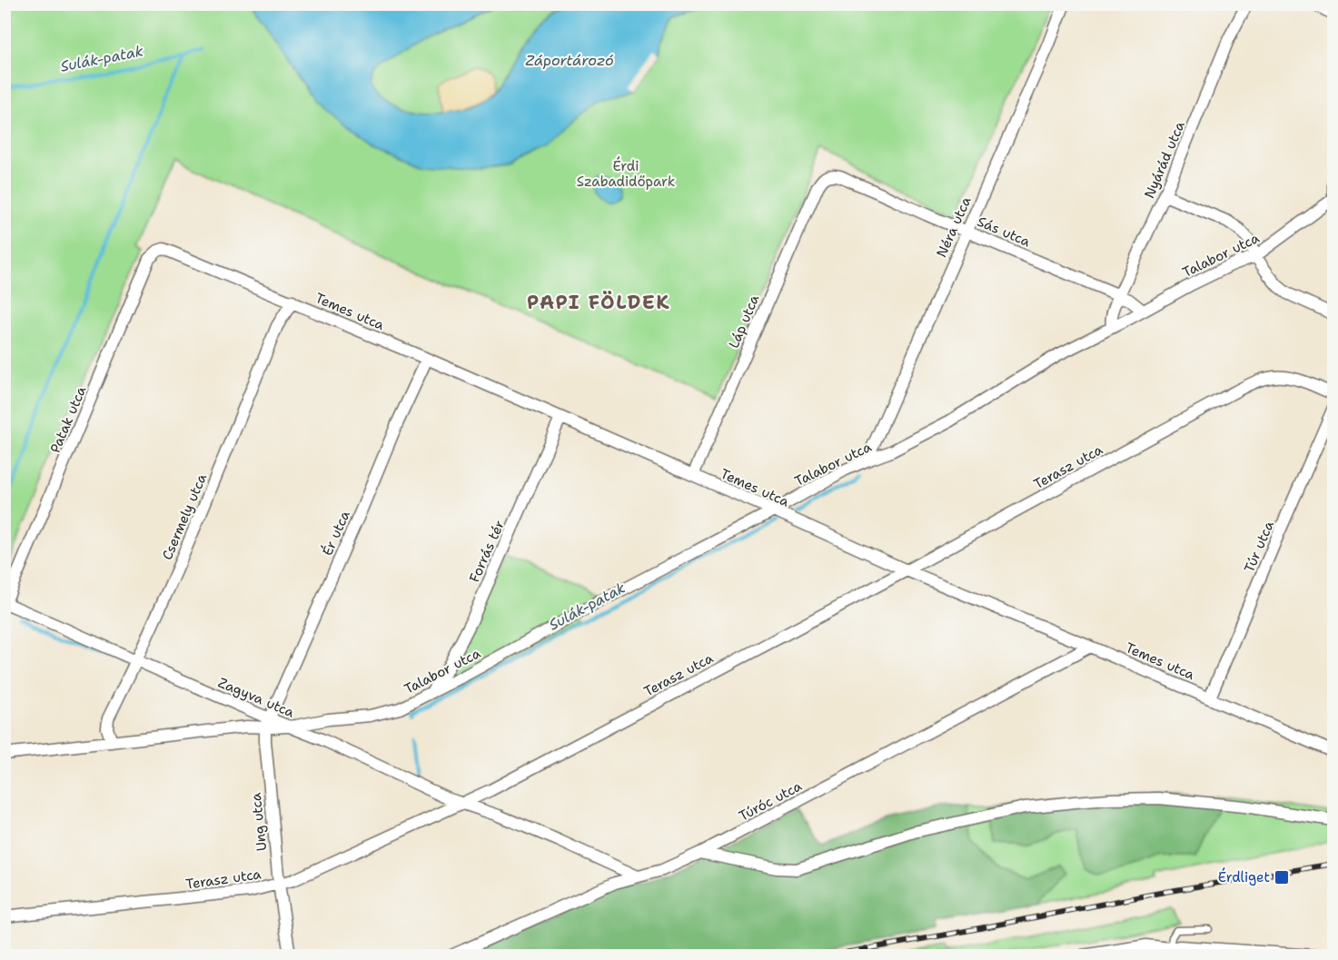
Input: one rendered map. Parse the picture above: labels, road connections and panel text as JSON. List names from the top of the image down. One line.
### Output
{"streets":{"street":["Nyárád utca","Néra utca","Sás utca","Talabor utca","Temes utca","Láp utca","Patak utca","Terasz utca","Csermely utca","Ér utca","Túr utca","Forrás tér","Zagyva utca","Túróc utca","Ung utca"]},"crossings":[["Nyárád utca","Sás utca"],["Nyárád utca","Talabor utca"],["Néra utca","Sás utca"],["Néra utca","Talabor utca"],["Sás utca","Talabor utca"],["Sás utca","Láp utca"],["Talabor utca","Temes utca"],["Talabor utca","Forrás tér"],["Talabor utca","Zagyva utca"],["Temes utca","Láp utca"],["Temes utca","Patak utca"],["Temes utca","Terasz utca"],["Temes utca","Csermely utca"],["Temes utca","Ér utca"],["Temes utca","Túr utca"],["Temes utca","Forrás tér"],["Temes utca","Túróc utca"],["Patak utca","Zagyva utca"],["Terasz utca","Zagyva utca"],["Terasz utca","Ung utca"],["Csermely utca","Zagyva utca"],["Ér utca","Zagyva utca"],["Ér utca","Ung utca"],["Zagyva utca","Túróc utca"],["Zagyva utca","Ung utca"]],"districts":["PAPI FÖLDEK"],"water":["Sulák-patak","Záportározó"],"parks":["Érdi Szabadidőpark"],"places":{"transit":["Érdliget"]}}
